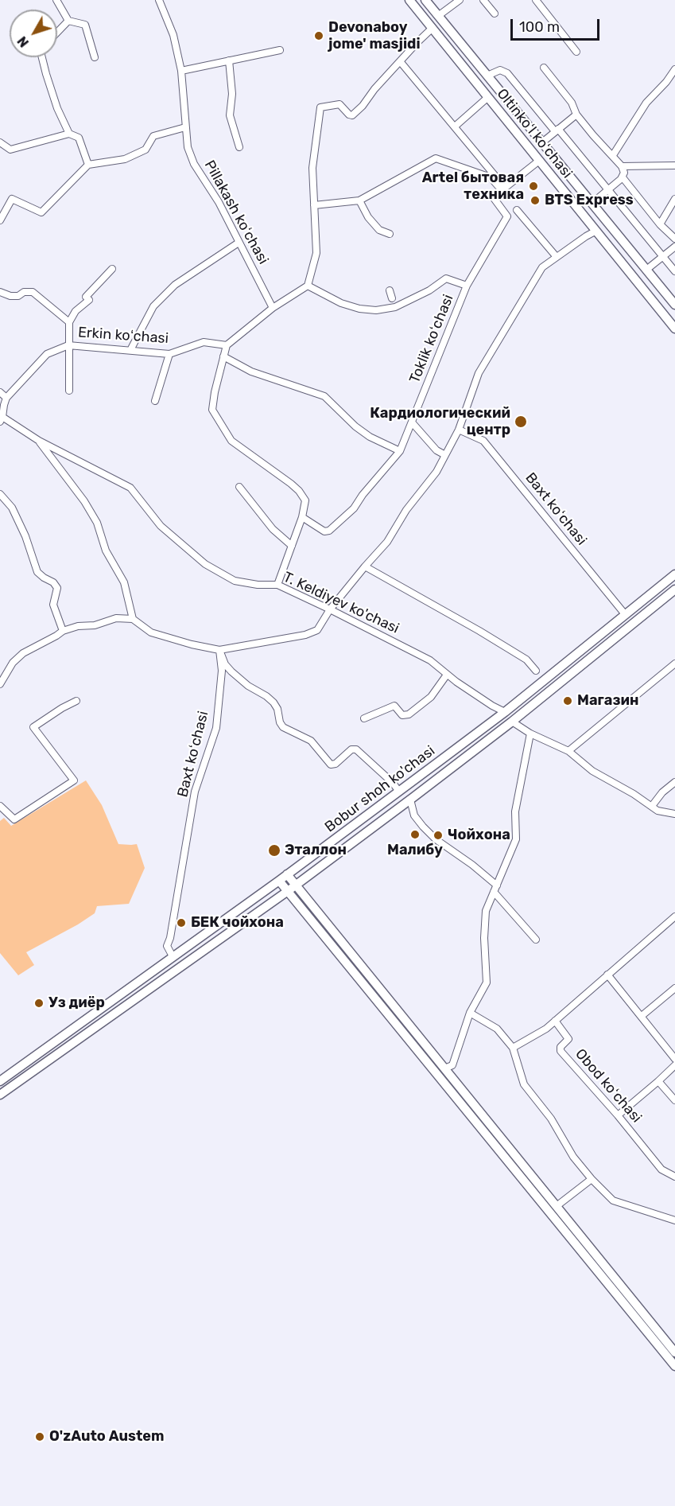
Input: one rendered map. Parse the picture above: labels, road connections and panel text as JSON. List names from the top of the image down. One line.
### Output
{"streets":{"main road":["Oltinkoʻl koʻchasi","Bobur shoh ko'chasi"],"street":["Pillakash koʻchasi","Erkin koʻchasi","Toklik koʻchasi","Baxt koʻchasi","T. Keldiyev ko'chasi","Obod koʻchasi"]},"crossings":[["Baxt koʻchasi","Bobur shoh ko'chasi"],["T. Keldiyev ko'chasi","Bobur shoh ko'chasi"]],"places":["Devonaboy jome' masjidi","Artel бытовая техника","BTS Express","Кардиологический центр","Магазин","Малибу","Чойхона","Эталлон","БЕК чойхона","Уз диёр","O'zAuto Austem"],"scale_bar":"100 m","north":"bottom left"}
